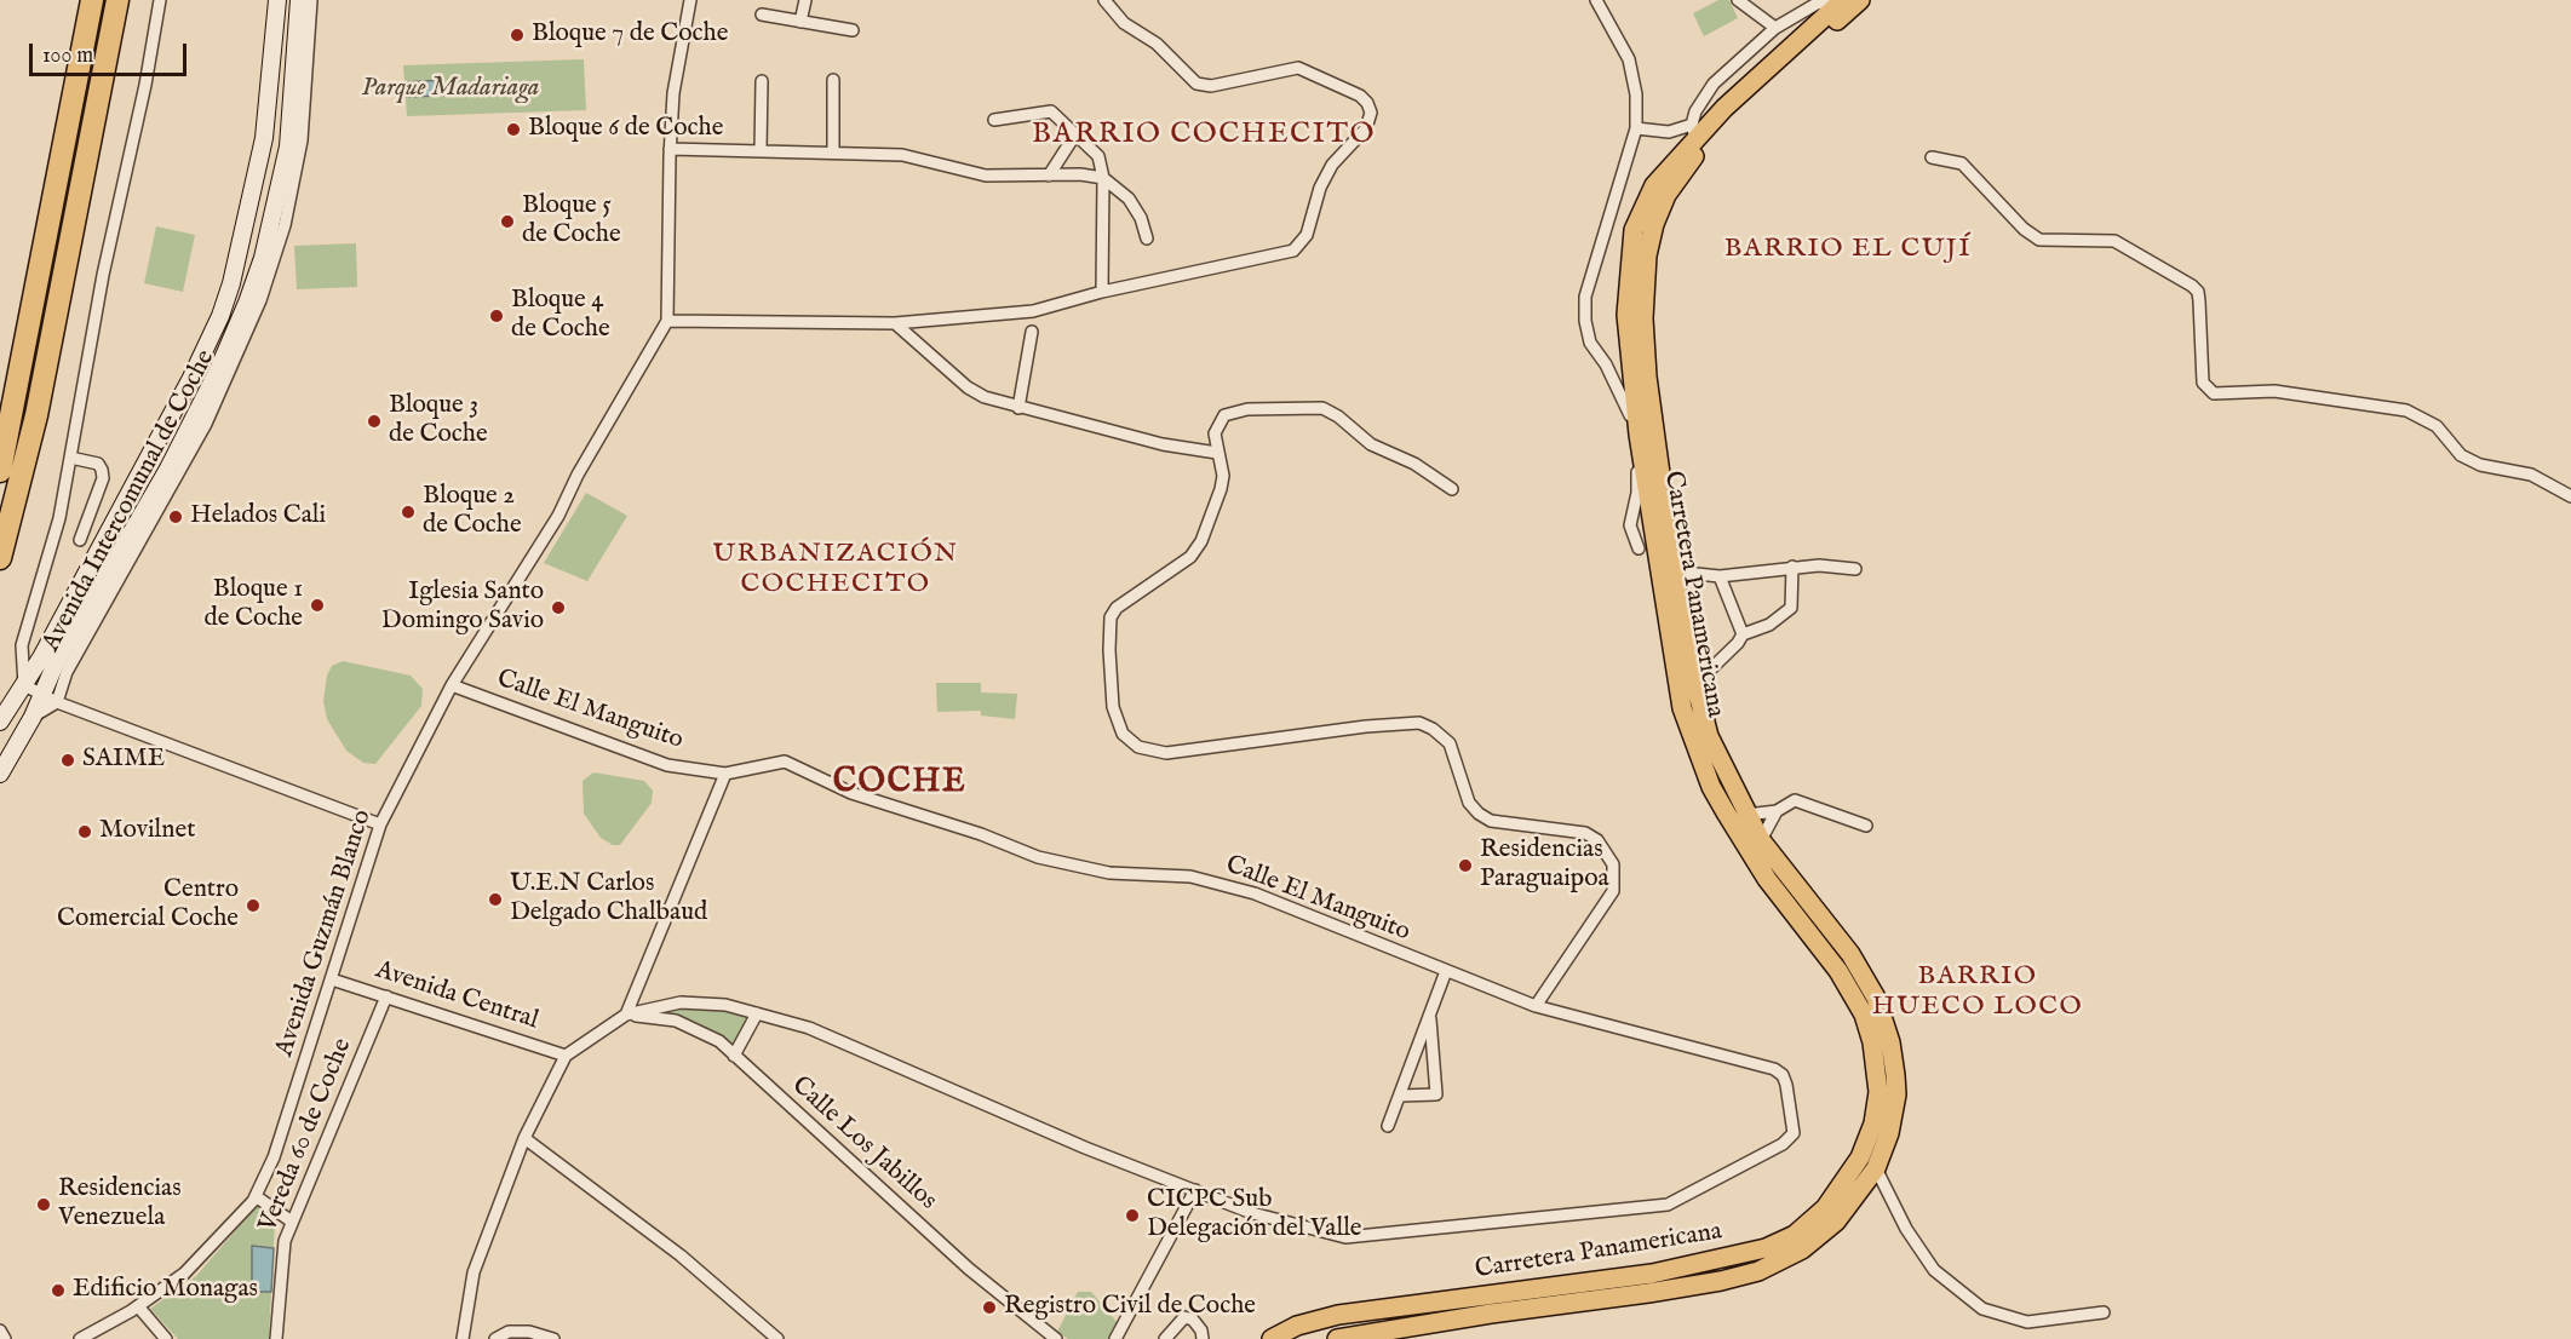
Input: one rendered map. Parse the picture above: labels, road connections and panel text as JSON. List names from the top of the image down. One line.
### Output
{"streets":{"main road":["Avenida Intercomunal de Coche","Carretera Panamericana"],"street":["Calle El Manguito","Avenida Guzmán Blanco","Avenida Central","Vereda 60 de Coche","Calle Los Jabillos"]},"crossings":[["Calle El Manguito","Avenida Guzmán Blanco"],["Avenida Guzmán Blanco","Avenida Central"],["Avenida Central","Vereda 60 de Coche"]],"districts":["BARRIO COCHECITO","BARRIO EL CUJÍ","URBANIZACIÓN COCHECITO","COCHE","BARRIO HUECO LOCO"],"parks":["Parque Madariaga"],"places":["Bloque 7 de Coche","Bloque 6 de Coche","Bloque 5 de Coche","Bloque 4 de Coche","Bloque 3 de Coche","Bloque 2 de Coche","Helados Cali","Bloque 1 de Coche","Iglesia Santo Domingo Savio","SAIME","Movilnet","Residencias Paraguaipoa","U.E.N Carlos Delgado Chalbaud","Centro Comercial Coche","Residencias Venezuela","CICPC Sub Delegación del Valle","Edificio Monagas","Registro Civil de Coche"],"scale_bar":"100 m"}
